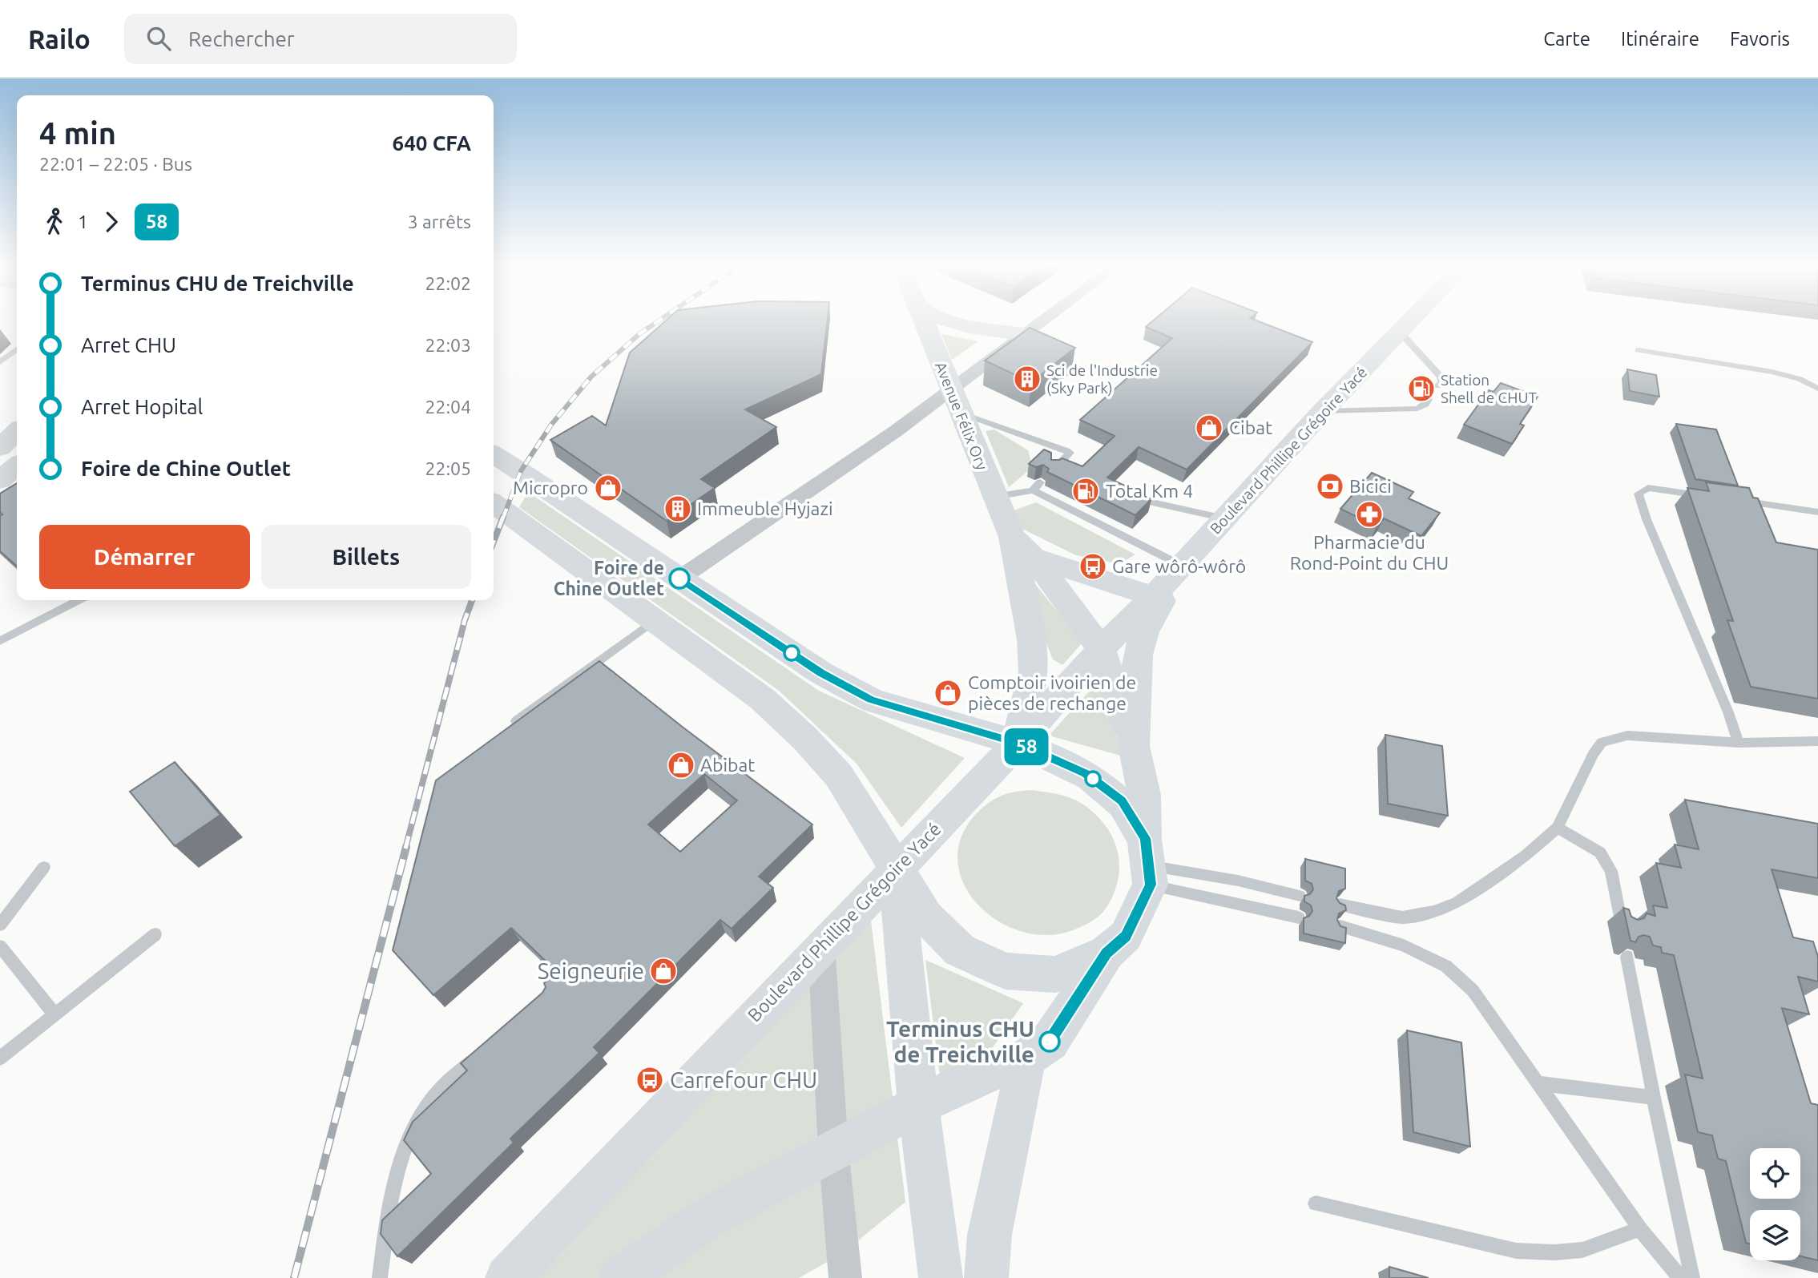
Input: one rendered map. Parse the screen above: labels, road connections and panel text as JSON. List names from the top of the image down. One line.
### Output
{"streets":{"main road":["Avenue Félix Ory","Boulevard Phillipe Grégoire Yacé"]},"crossings":[["Avenue Félix Ory","Boulevard Phillipe Grégoire Yacé"]],"places":{"building":["Sci de l'Industrie (Sky Park)","Immeuble Hyjazi"],"fuel station":["Station Shell de CHUT","Total Km 4"],"shop":["Cibat","Micropro","Comptoir ivoirien de pièces de rechange","Abibat","Seigneurie"],"bank":["Bicici"],"pharmacy":["Pharmacie du Rond-Point du CHU"],"bus stop":["Gare wôrô-wôrô","Carrefour CHU"],"other":["Foire de Chine Outlet","Terminus CHU de Treichville"]},"lines":["bus line 58"],"page":{"header":"Railo","search":"Rechercher","nav":["Carte","Itinéraire","Favoris"],"on_map":"58","heading":["4 min","22:01 – 22:05 · Bus","640 CFA"],"legs":["1","58","3 arrêts"],"list":[{"name":"Terminus CHU de Treichville","value":"22:02"},{"name":"Arret CHU","value":"22:03"},{"name":"Arret Hopital","value":"22:04"},{"name":"Foire de Chine Outlet","value":"22:05"}],"buttons":["Démarrer","Billets"]}}
